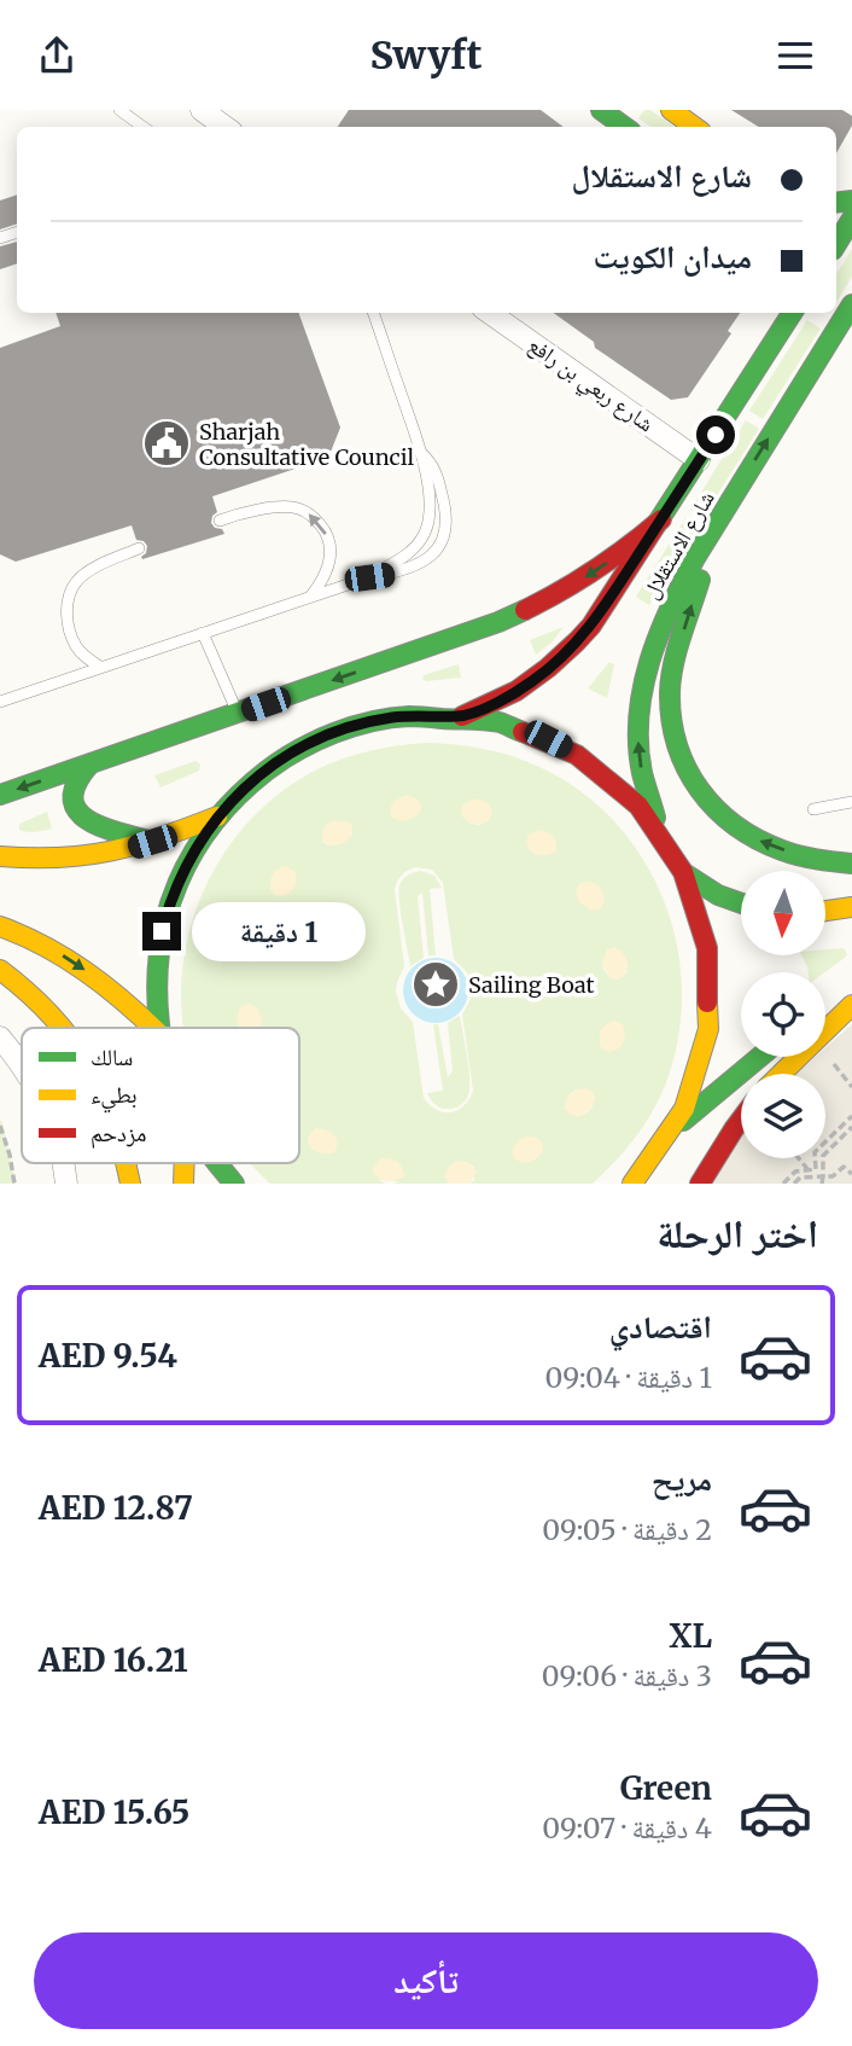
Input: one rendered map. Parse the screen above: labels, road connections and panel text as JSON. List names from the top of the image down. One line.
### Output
{"streets":{"main road":["شارع الاستقلال"],"street":["شارع ربعي بن رافع"]},"crossings":[["شارع ربعي بن رافع","شارع الاستقلال"]],"places":{"public building":["Sharjah Consultative Council"],"place":["Sailing Boat"]},"legend":["سالك","بطيء","مزدحم"],"north":"bottom","page":{"header":"Swyft","banner":["شارع الاستقلال","ميدان الكويت"],"bubble":"1 دقيقة","heading":"اختر الرحلة","list":[{"name":"اقتصادي","note":"1 دقيقة · 09:04","value":"AED 9.54"},{"name":"مريح","note":"2 دقيقة · 09:05","value":"AED 12.87"},{"name":"XL","note":"3 دقيقة · 09:06","value":"AED 16.21"},{"name":"Green","note":"4 دقيقة · 09:07","value":"AED 15.65"}],"buttons":"تأكيد"}}
